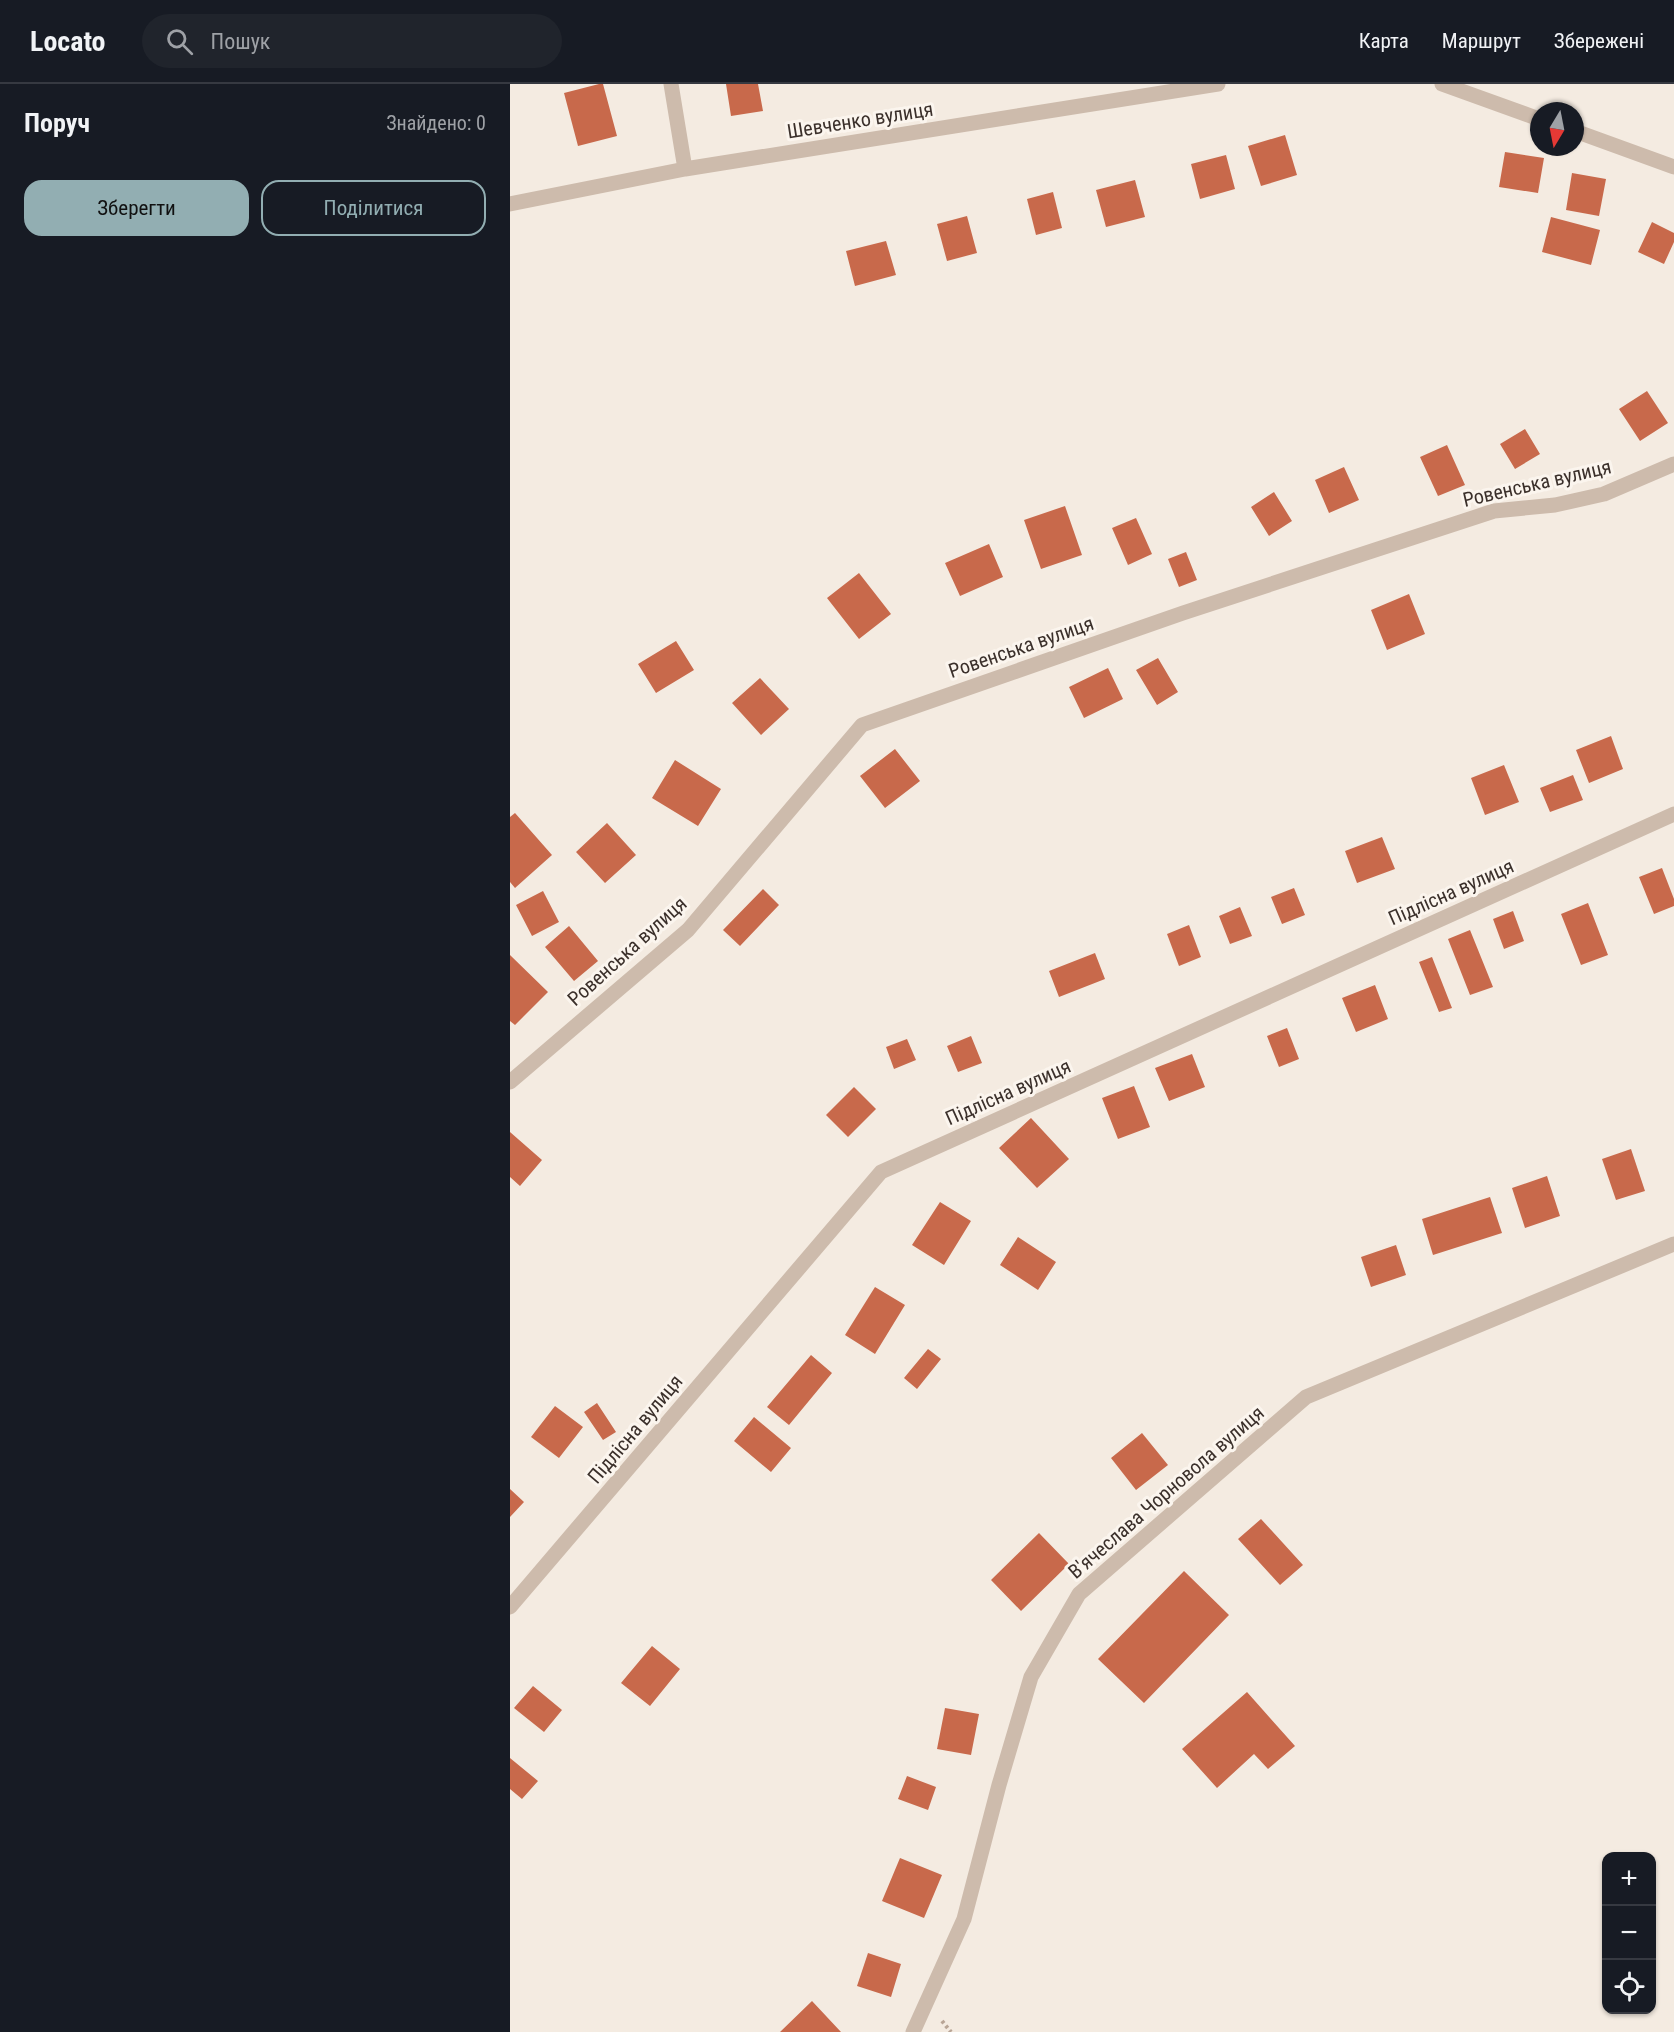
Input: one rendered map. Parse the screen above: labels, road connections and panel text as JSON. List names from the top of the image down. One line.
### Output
{"streets":{"street":["Шевченко вулиця","Ровенська вулиця","Підлісна вулиця","В'ячеслава Чорновола вулиця"]},"north":"bottom","page":{"header":"Locato","search":"Пошук","nav":["Карта","Маршрут","Збережені"],"heading":["Поруч","Знайдено: 0"],"buttons":["Зберегти","Поділитися"],"map_buttons":["+","−"]}}
